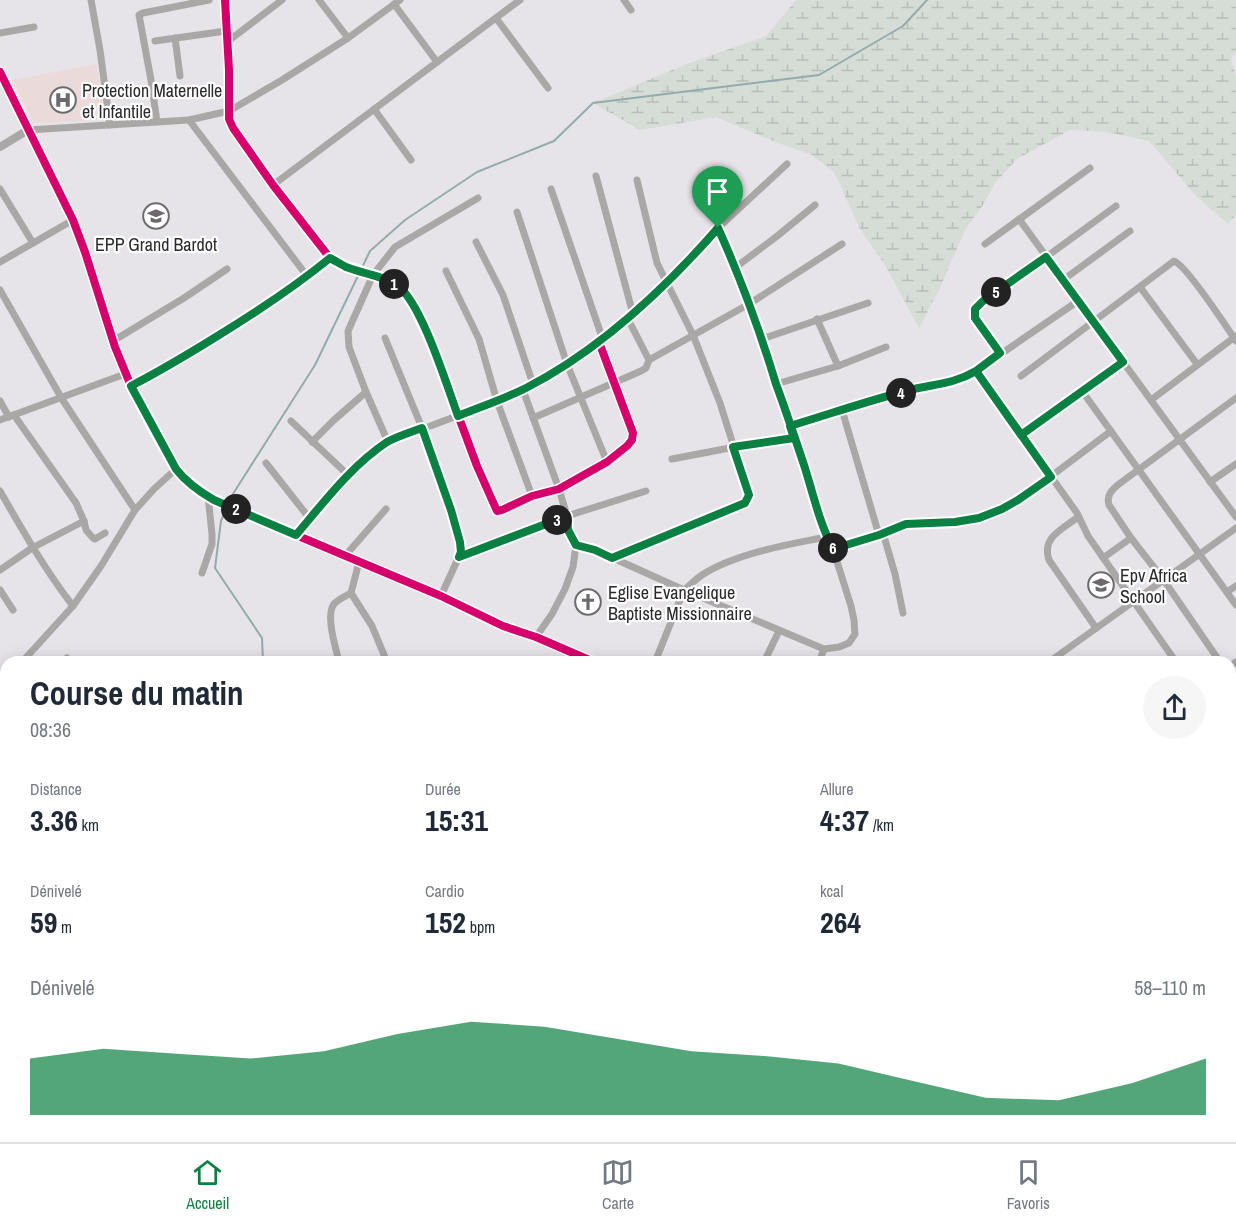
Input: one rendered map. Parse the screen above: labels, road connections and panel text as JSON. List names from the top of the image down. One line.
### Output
{"places":{"hospital":["Protection Maternelle et Infantile"],"school or university":["EPP Grand Bardot","Epv Africa School"],"church":["Eglise Evangelique Baptiste Missionnaire"]},"page":{"pins":["1","5","4","2","3","6"],"heading":["Course du matin","08:36"],"stats":[["Distance","3.36 km"],["Durée","15:31"],["Allure","4:37 /km"],["Dénivelé","59 m"],["Cardio","152 bpm"],["kcal","264"]],"chart":["Dénivelé","58–110 m"],"tabs":["Accueil","Carte","Favoris"]}}
